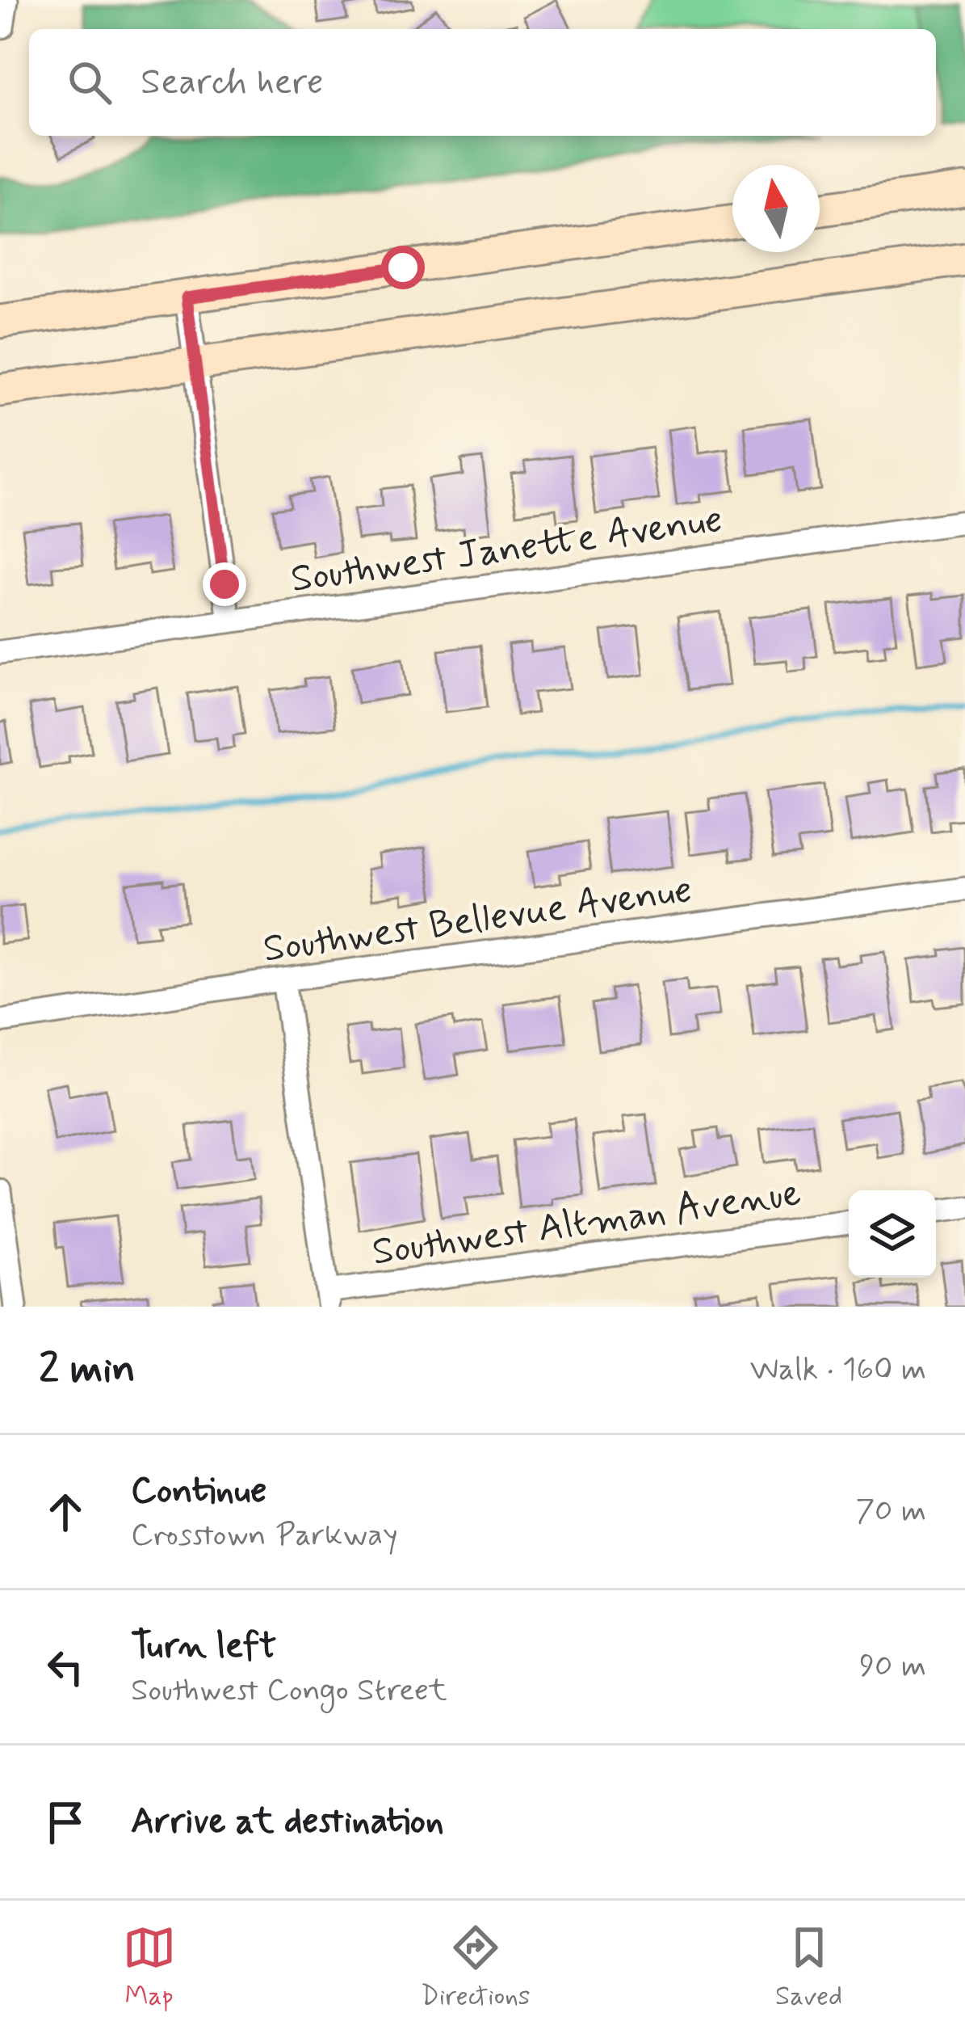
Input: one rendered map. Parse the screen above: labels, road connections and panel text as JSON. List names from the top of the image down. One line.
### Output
{"streets":{"street":["Southwest Janette Avenue","Southwest Bellevue Avenue","Southwest Altman Avenue"]},"north":"top","page":{"search":"Search here","heading":["2 min","Walk · 160 m"],"list":[["Continue","Crosstown Parkway","70 m"],["Turn left","Southwest Congo Street","90 m"],"Arrive at destination"],"nav":["Map","Directions","Saved"]}}
